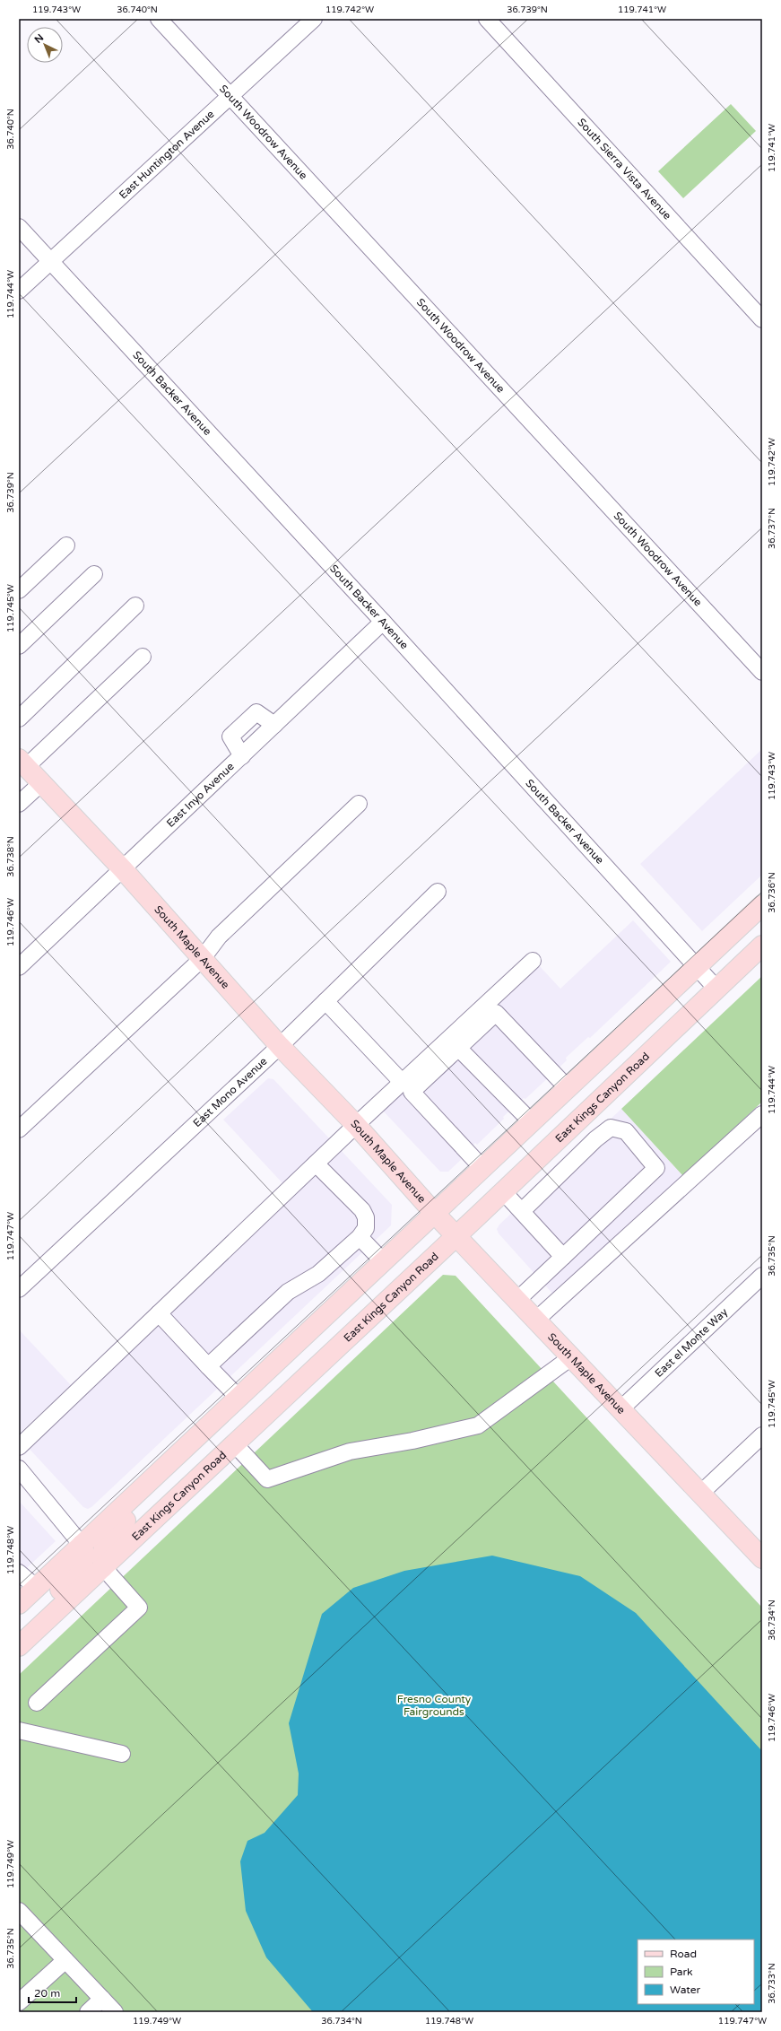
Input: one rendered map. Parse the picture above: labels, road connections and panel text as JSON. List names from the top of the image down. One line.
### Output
{"streets":{"main road":["South Maple Avenue","East Kings Canyon Road"],"street":["South Woodrow Avenue","East Huntington Avenue","South Sierra Vista Avenue","South Backer Avenue","East Inyo Avenue","East Mono Avenue","East el Monte Way"]},"crossings":[["South Woodrow Avenue","East Huntington Avenue"],["East Huntington Avenue","South Backer Avenue"],["South Backer Avenue","East Inyo Avenue"],["South Backer Avenue","East Kings Canyon Road"],["East Inyo Avenue","South Maple Avenue"],["South Maple Avenue","East Mono Avenue"],["South Maple Avenue","East Kings Canyon Road"],["South Maple Avenue","East el Monte Way"]],"parks":["Fresno County Fairgrounds"],"legend":["Road","Park","Water"],"scale_bar":"20 m","north":"top left","coordinates":["119.743°W","36.740°N","119.742°W","36.739°N","119.741°W","119.744°W","36.737°N","119.745°W","36.738°N","36.736°N","119.746°W","119.747°W","36.735°N","119.748°W","36.734°N","119.749°W","36.733°N"]}
